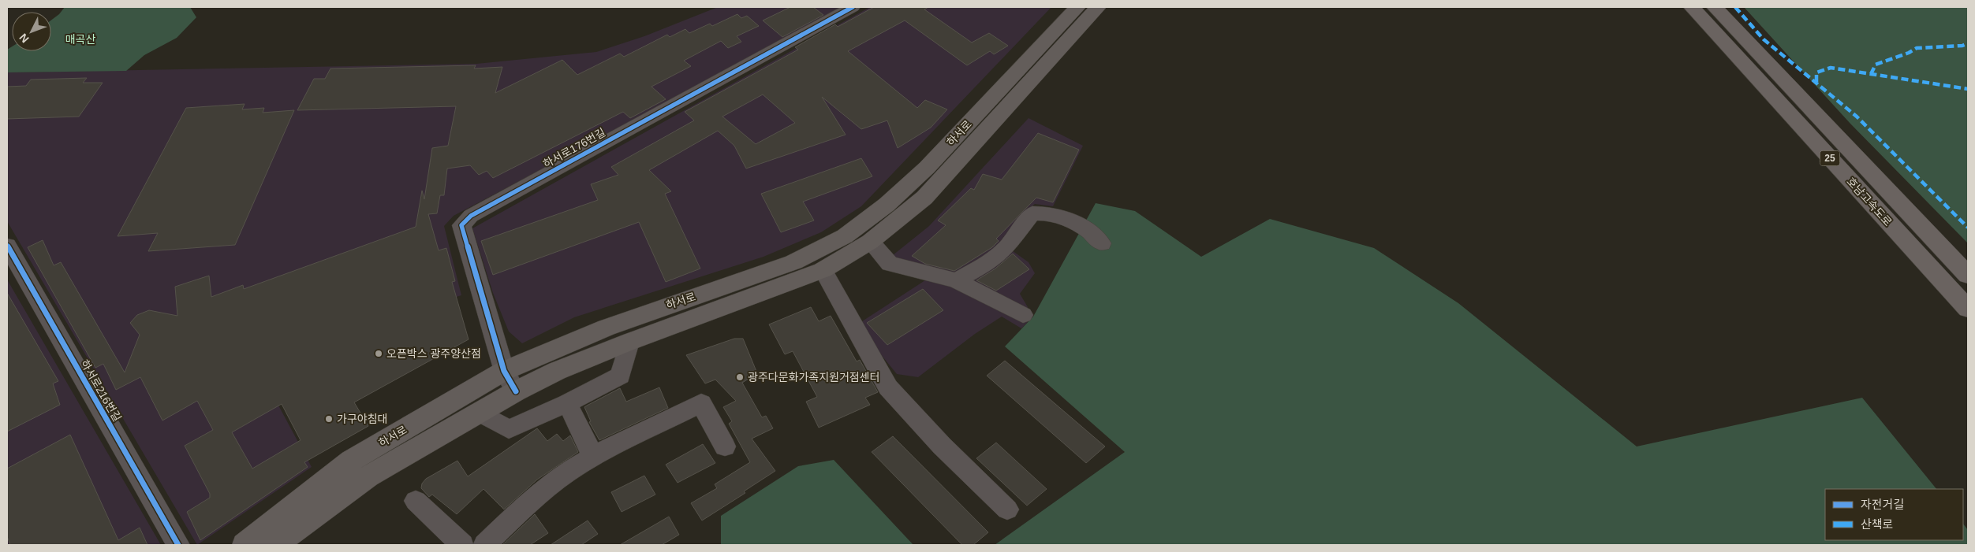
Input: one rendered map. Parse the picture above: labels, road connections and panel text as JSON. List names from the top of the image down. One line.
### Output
{"streets":{"highway":["25","호남고속도로"],"main road":["하서로"],"street":["하서로176번길","하서로216번길"]},"crossings":[["하서로","하서로176번길"]],"parks":["매곡산"],"places":["오픈박스 광주양산점","광주다문화가족지원거점센터","가구야침대"],"legend":["자전거길","산책로"],"north":"bottom left"}
